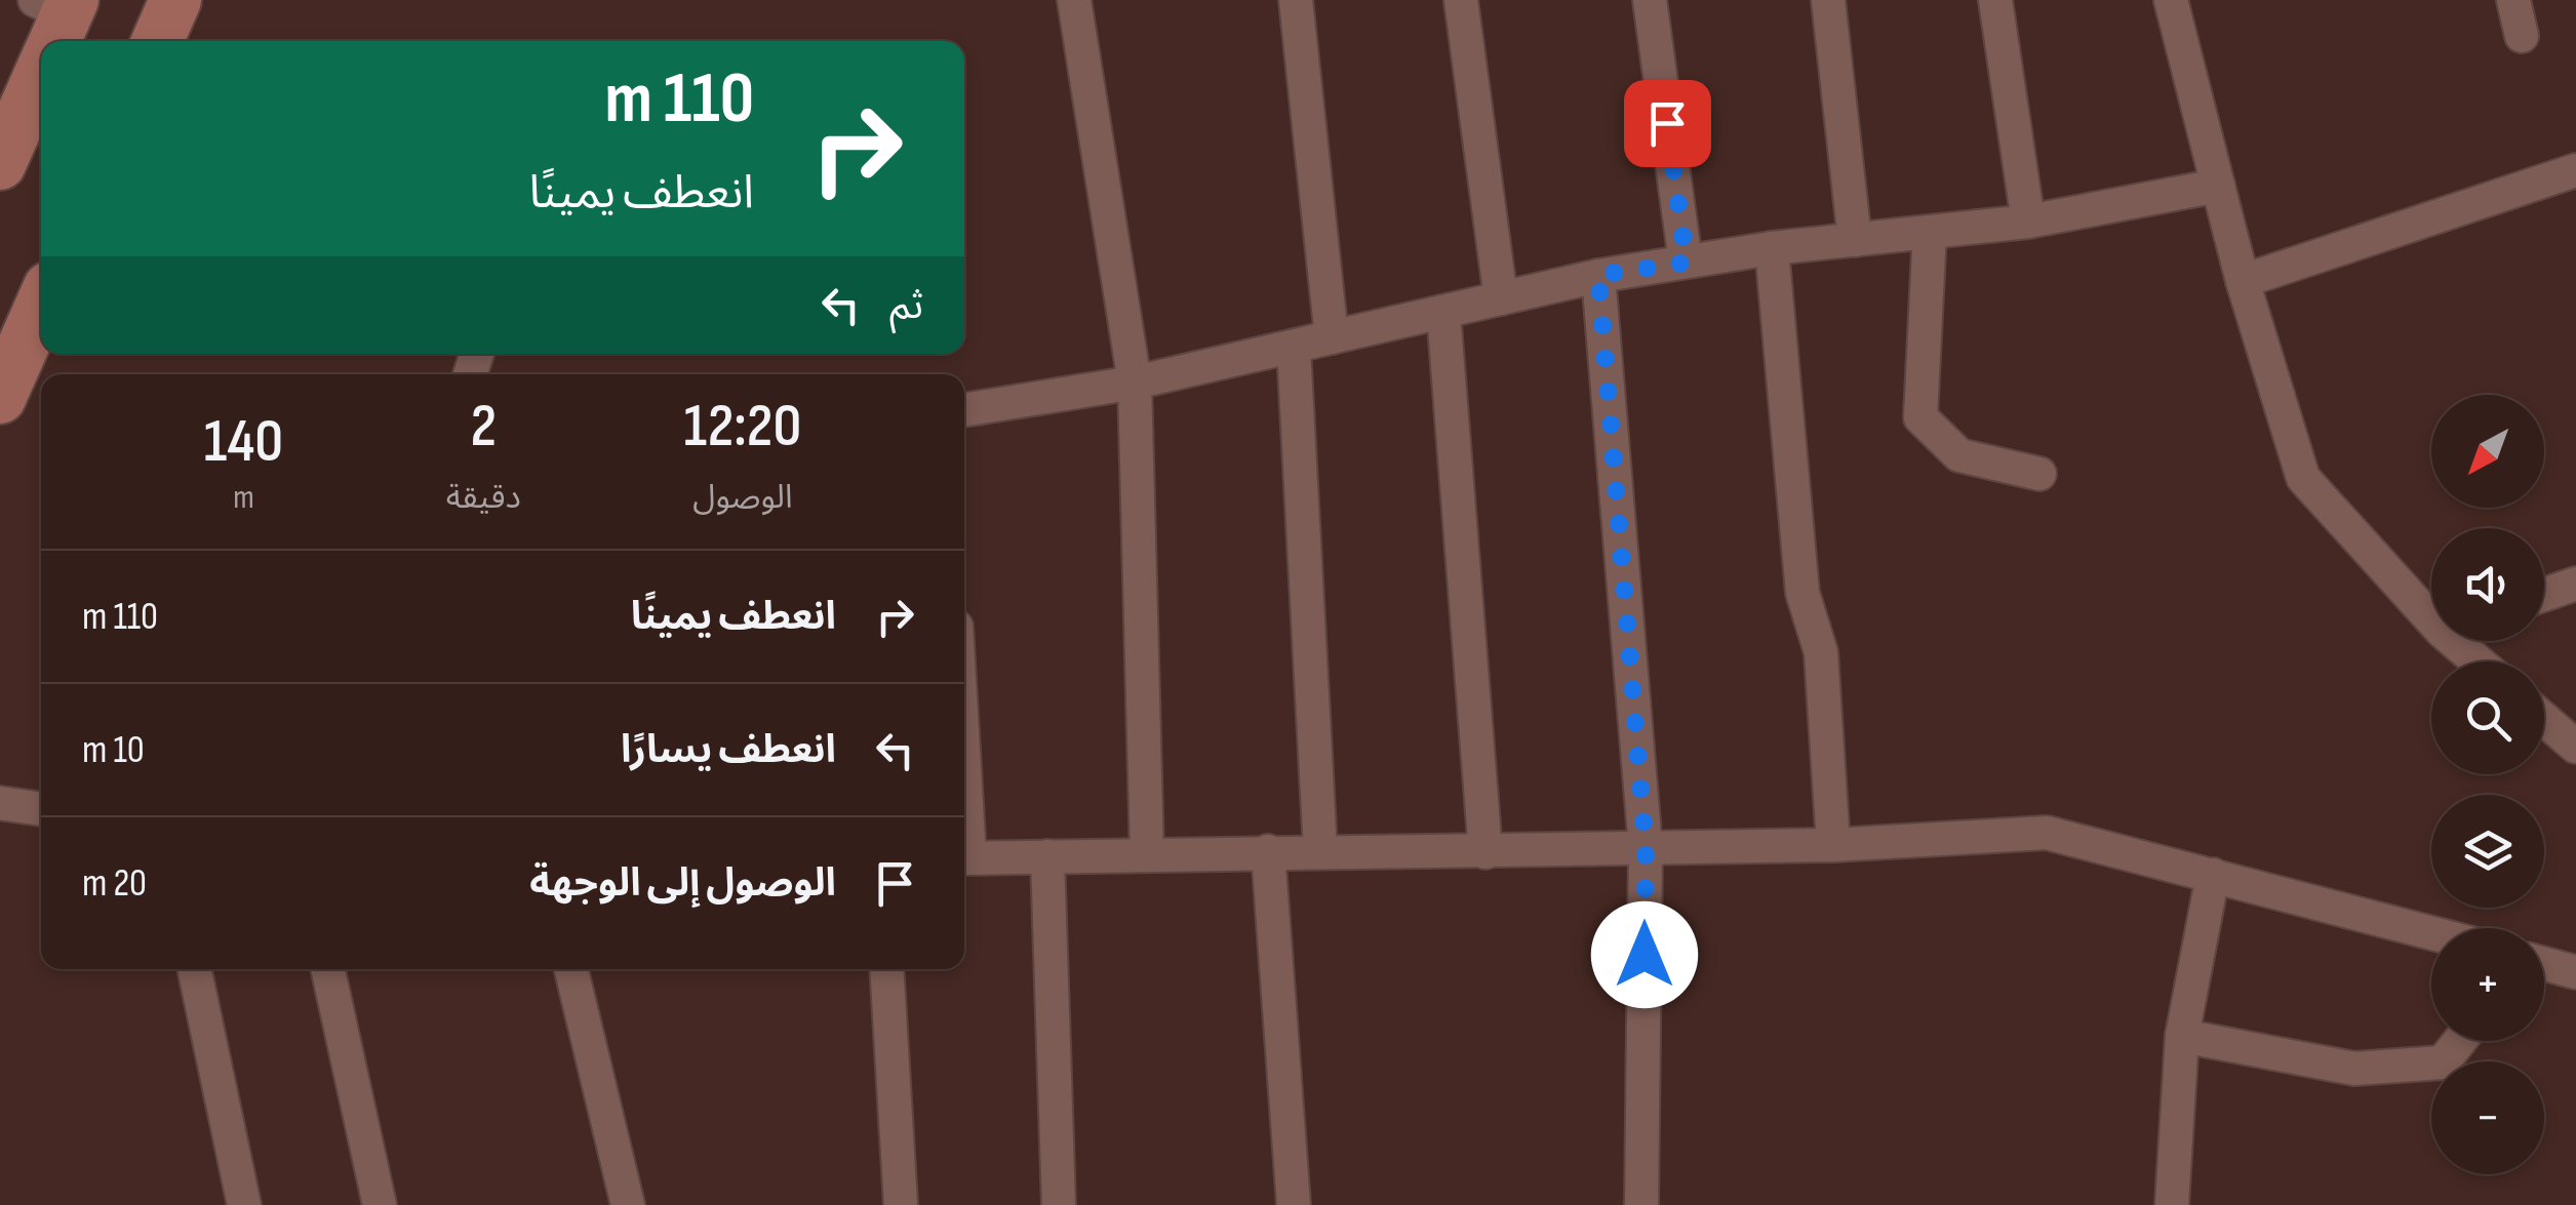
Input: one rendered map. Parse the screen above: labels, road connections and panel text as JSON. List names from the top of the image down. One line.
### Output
{"north":"bottom left","page":{"turn":["110 m","انعطف يمينًا"],"then":"ثم","eta":["12:20","الوصول","2","دقيقة","140","m"],"map_buttons":["+","−"],"list":[{"name":"انعطف يمينًا","value":"110 m"},{"name":"انعطف يسارًا","value":"10 m"},{"name":"الوصول إلى الوجهة","value":"20 m"}]}}
